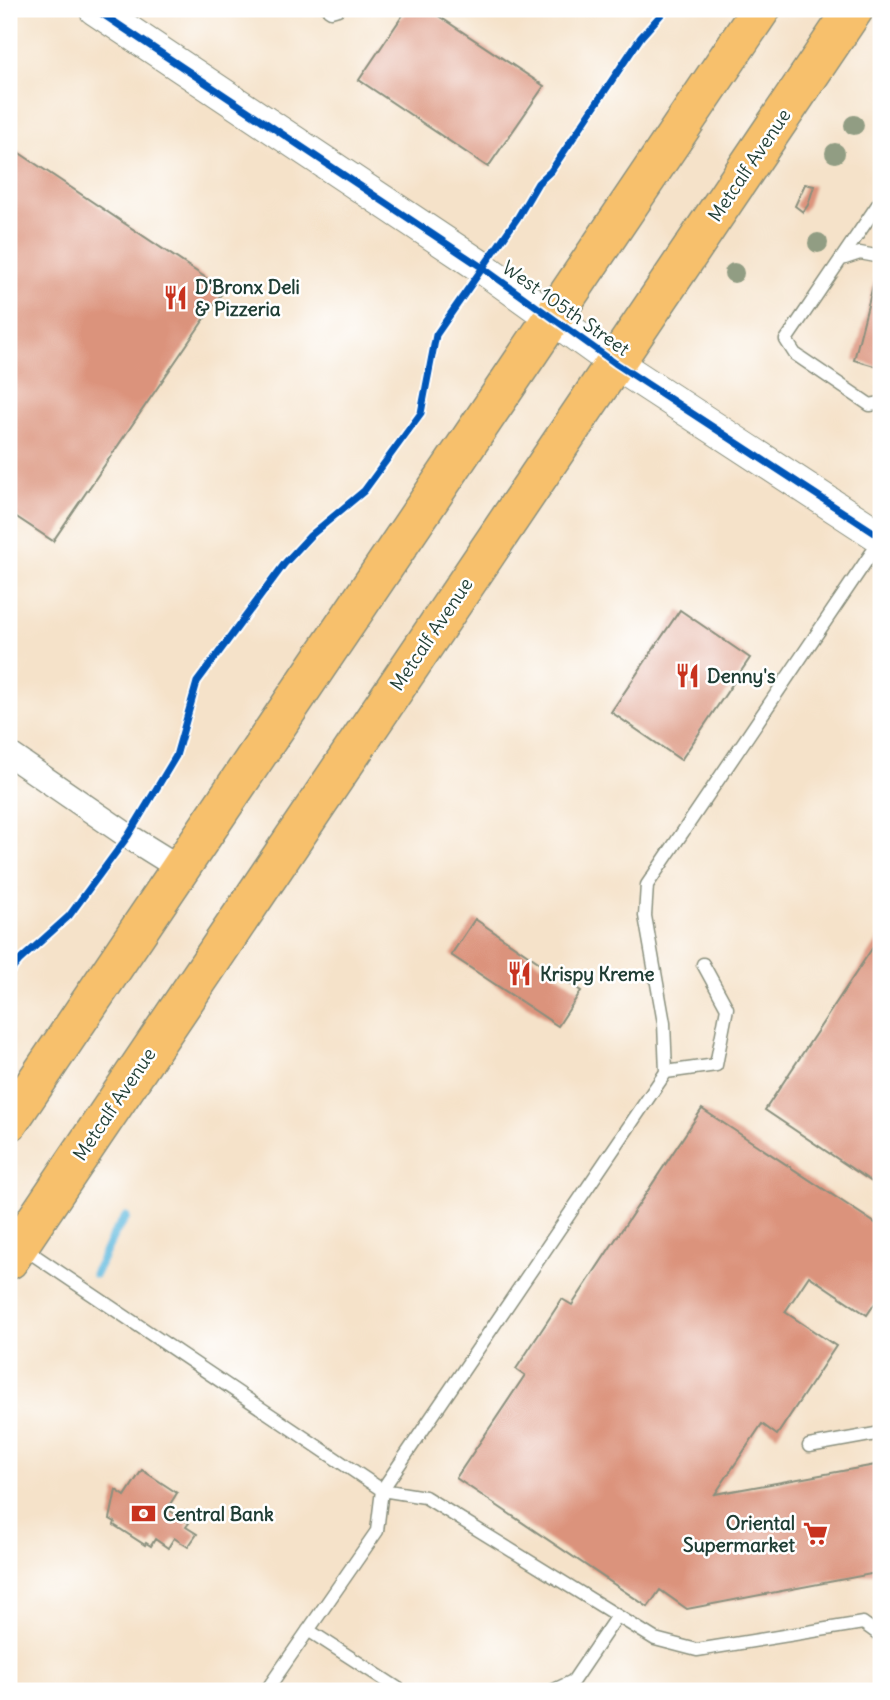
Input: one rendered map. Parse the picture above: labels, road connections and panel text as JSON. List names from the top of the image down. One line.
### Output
{"streets":{"main road":["Metcalf Avenue"],"street":["West 105th Street"]},"crossings":[["Metcalf Avenue","West 105th Street"]],"places":{"restaurant":["D'Bronx Deli & Pizzeria","Denny's","Krispy Kreme"],"bank":["Central Bank"],"supermarket":["Oriental Supermarket"]}}
